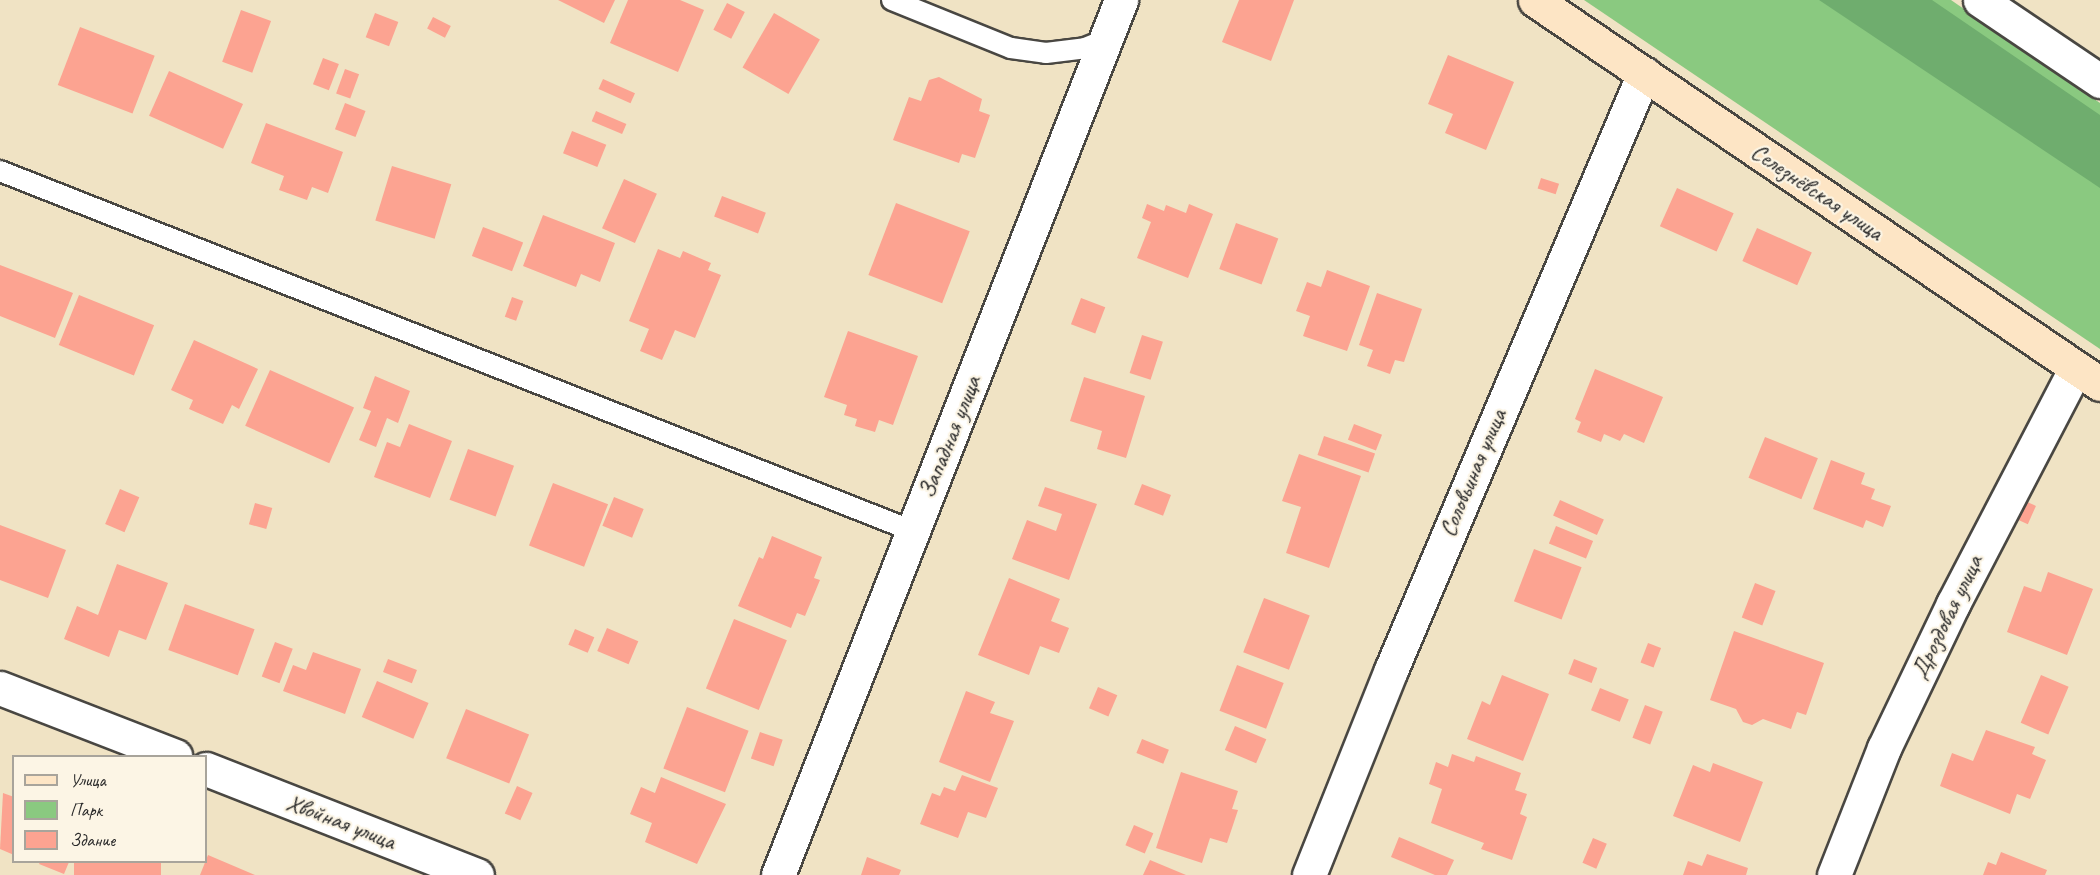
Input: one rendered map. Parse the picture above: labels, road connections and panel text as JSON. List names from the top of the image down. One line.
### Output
{"streets":{"street":["Селезнёвская улица","Западная улица","Соловьиная улица","Дроздовая улица","Хвойная улица"]},"crossings":[["Селезнёвская улица","Соловьиная улица"],["Селезнёвская улица","Дроздовая улица"]],"legend":["Улица","Парк","Здание"]}
